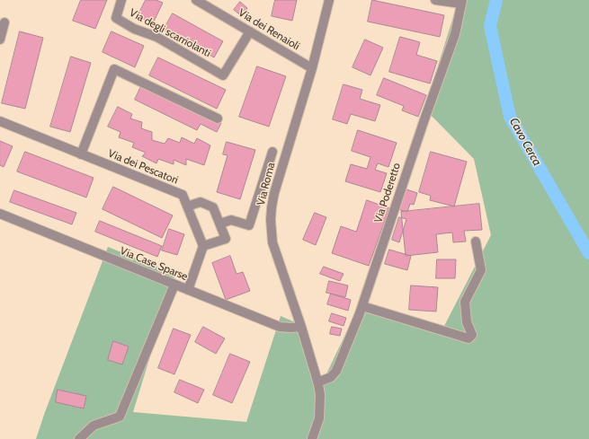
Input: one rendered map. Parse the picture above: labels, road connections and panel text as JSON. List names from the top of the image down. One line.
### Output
{"streets":{"street":["Via dei Renaioli","Via degli scarriolanti","Via dei Pescatori","Via Roma","Via Poderetto","Via Case Sparse"]},"crossings":[["Via dei Renaioli","Via degli scarriolanti"],["Via dei Renaioli","Via Roma"],["Via Roma","Via Poderetto"],["Via Roma","Via Case Sparse"]],"water":["Cavo Cerca"]}
